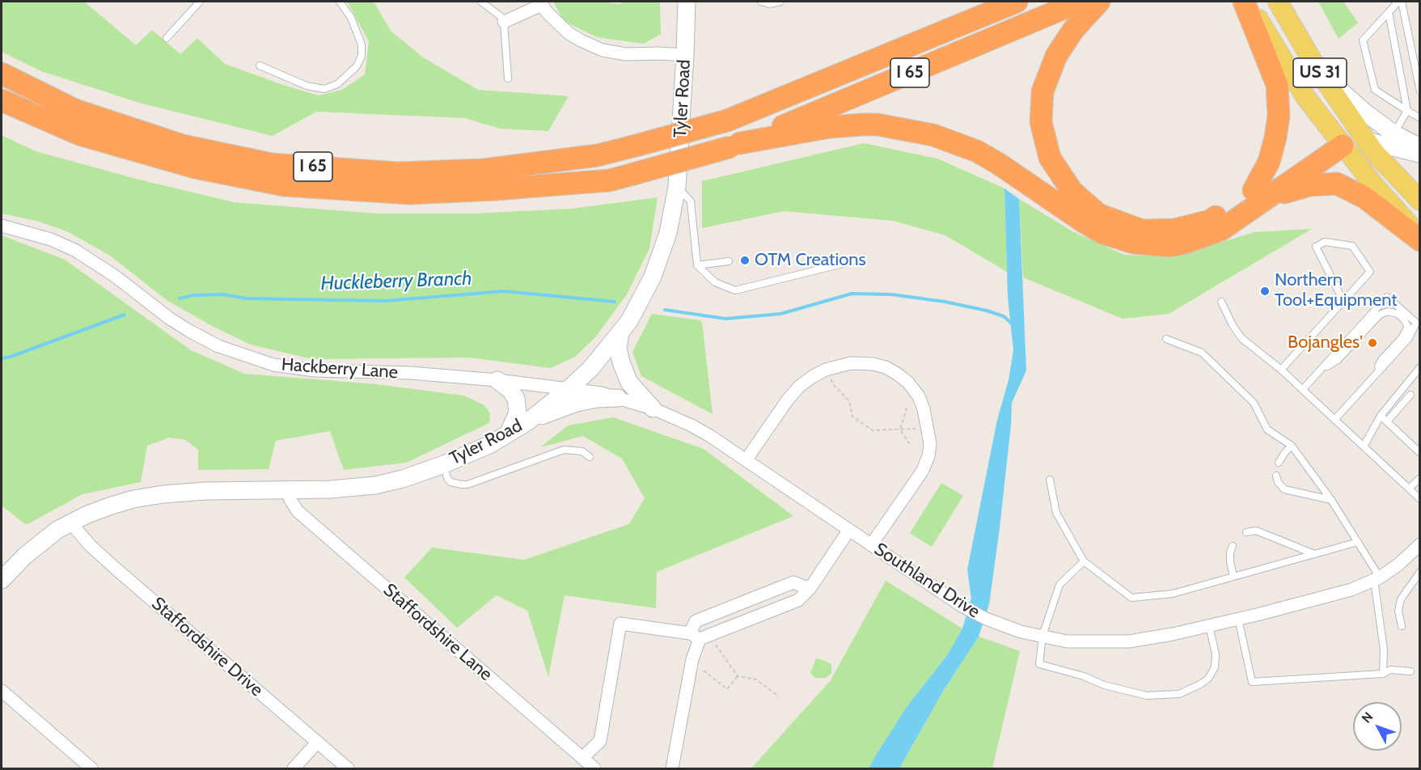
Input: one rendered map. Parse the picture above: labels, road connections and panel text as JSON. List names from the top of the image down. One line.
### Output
{"streets":{"highway":["I 65"],"main road":["US 31"],"street":["Tyler Road","Hackberry Lane","Southland Drive","Staffordshire Lane","Staffordshire Drive"]},"crossings":[["Tyler Road","Hackberry Lane"],["Tyler Road","Southland Drive"],["Tyler Road","Staffordshire Lane"],["Tyler Road","Staffordshire Drive"],["Hackberry Lane","Southland Drive"]],"water":["Huckleberry Branch"],"places":["OTM Creations","Northern Tool+Equipment","Bojangles'"],"north":"top left"}
